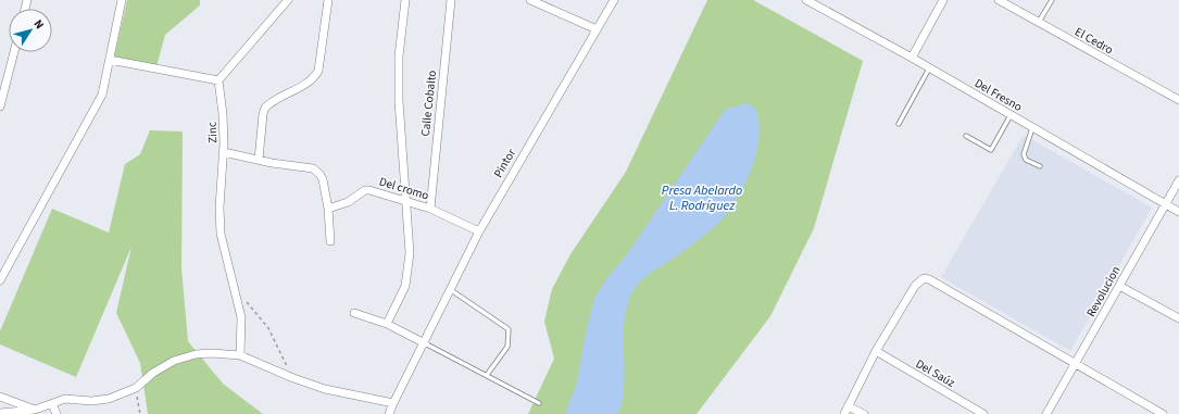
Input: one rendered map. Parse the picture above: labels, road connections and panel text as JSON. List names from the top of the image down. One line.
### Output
{"streets":{"street":["El Cedro","Del Fresno","Calle Cobalto","Zinc","Pintor","Del cromo","Revolucion","Del Saúz"]},"crossings":[["Del Fresno","Revolucion"],["Calle Cobalto","Del cromo"],["Pintor","Del cromo"]],"water":["Presa Abelardo L. Rodríguez"],"north":"top right"}
